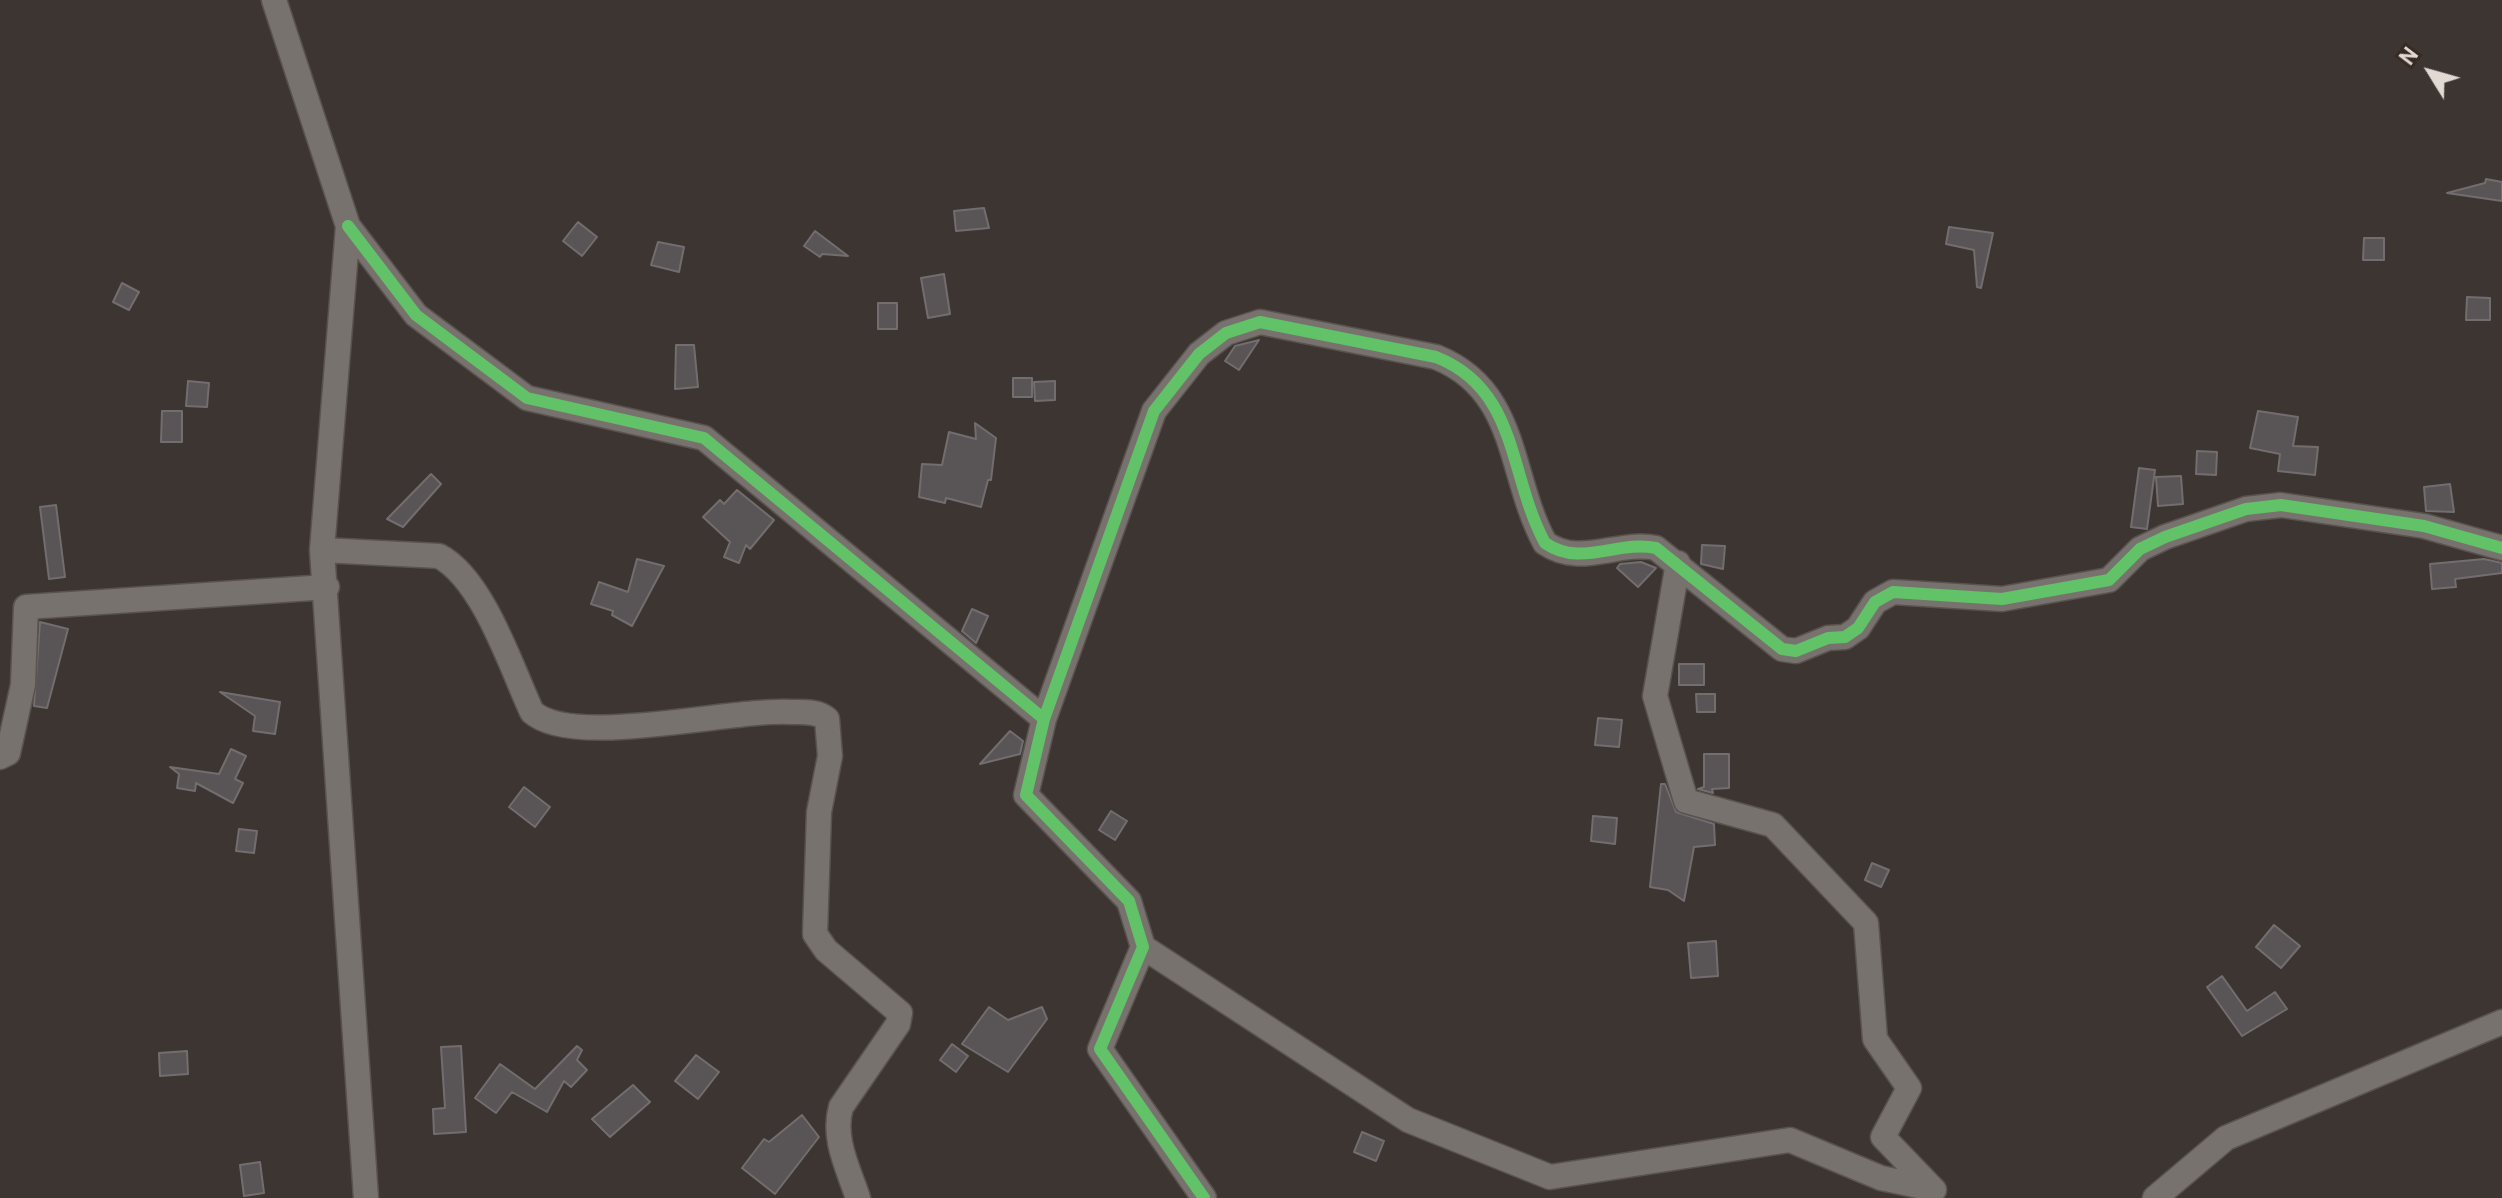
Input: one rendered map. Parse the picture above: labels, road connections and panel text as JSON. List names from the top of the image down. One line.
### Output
{"north":"top left"}
